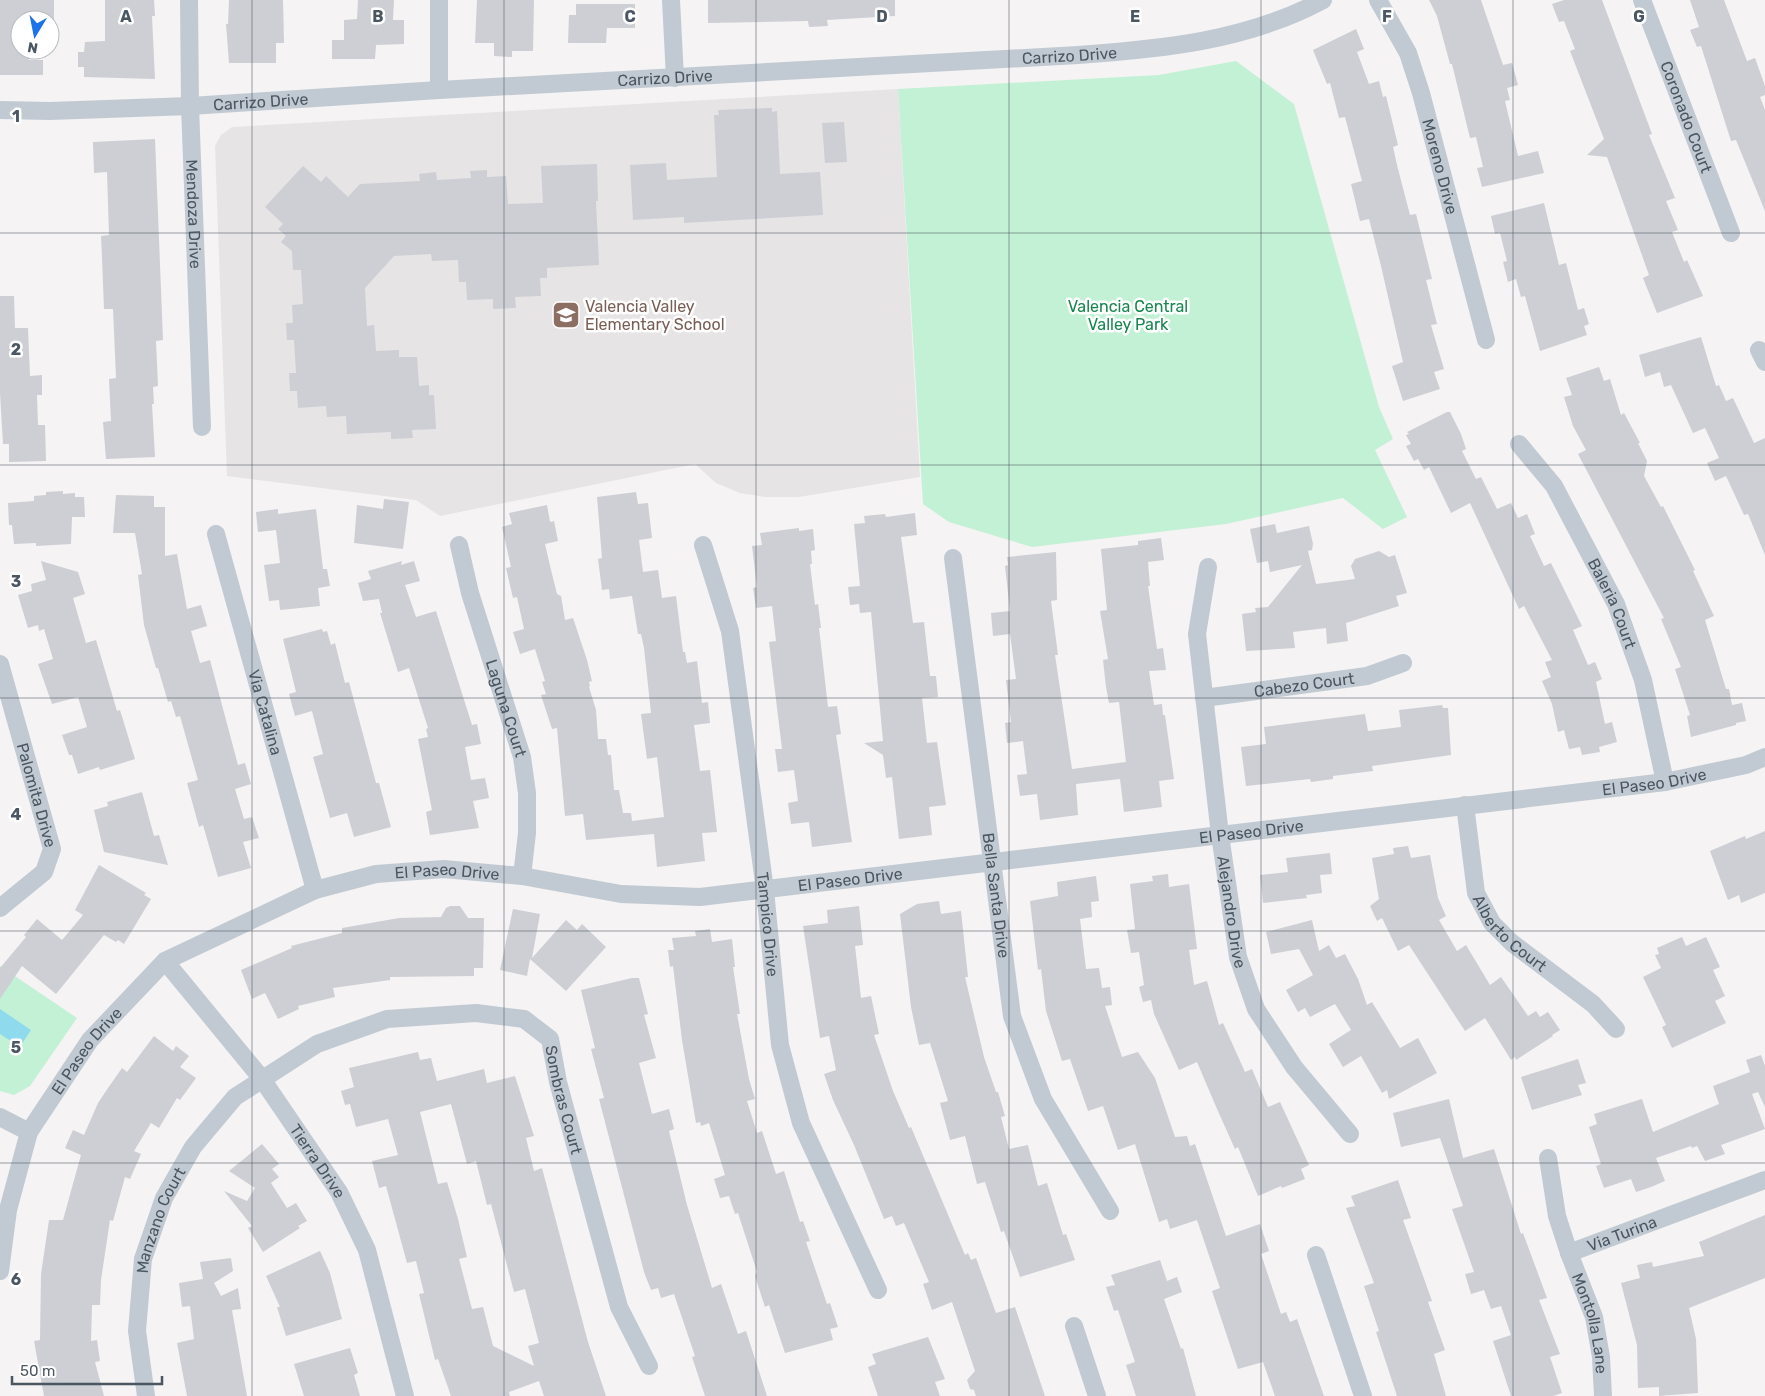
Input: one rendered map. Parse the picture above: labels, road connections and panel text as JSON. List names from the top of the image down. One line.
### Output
{"streets":{"street":["Carrizo Drive","Coronado Court","Moreno Drive","Mendoza Drive","Baleria Court","Cabezo Court","Laguna Court","Via Catalina","El Paseo Drive","Palomita Drive","Bella Santa Drive","Alejandro Drive","Tampico Drive","Alberto Court","Sombras Court","Tierra Drive","Manzano Court","Via Turina","Montolla Lane"]},"crossings":[["Carrizo Drive","Mendoza Drive"],["Baleria Court","El Paseo Drive"],["Cabezo Court","Alejandro Drive"],["Laguna Court","El Paseo Drive"],["Via Catalina","El Paseo Drive"],["El Paseo Drive","Bella Santa Drive"],["El Paseo Drive","Alejandro Drive"],["El Paseo Drive","Tampico Drive"],["El Paseo Drive","Alberto Court"],["El Paseo Drive","Tierra Drive"],["Sombras Court","Tierra Drive"],["Sombras Court","Manzano Court"],["Tierra Drive","Manzano Court"],["Via Turina","Montolla Lane"]],"parks":["Valencia Central Valley Park"],"places":{"school or university":["Valencia Valley Elementary School"]},"scale_bar":"50 m","north":"bottom","grid":{"columns":["A","B","C","D","E","F","G"],"rows":["1","2","3","4","5","6"]}}
